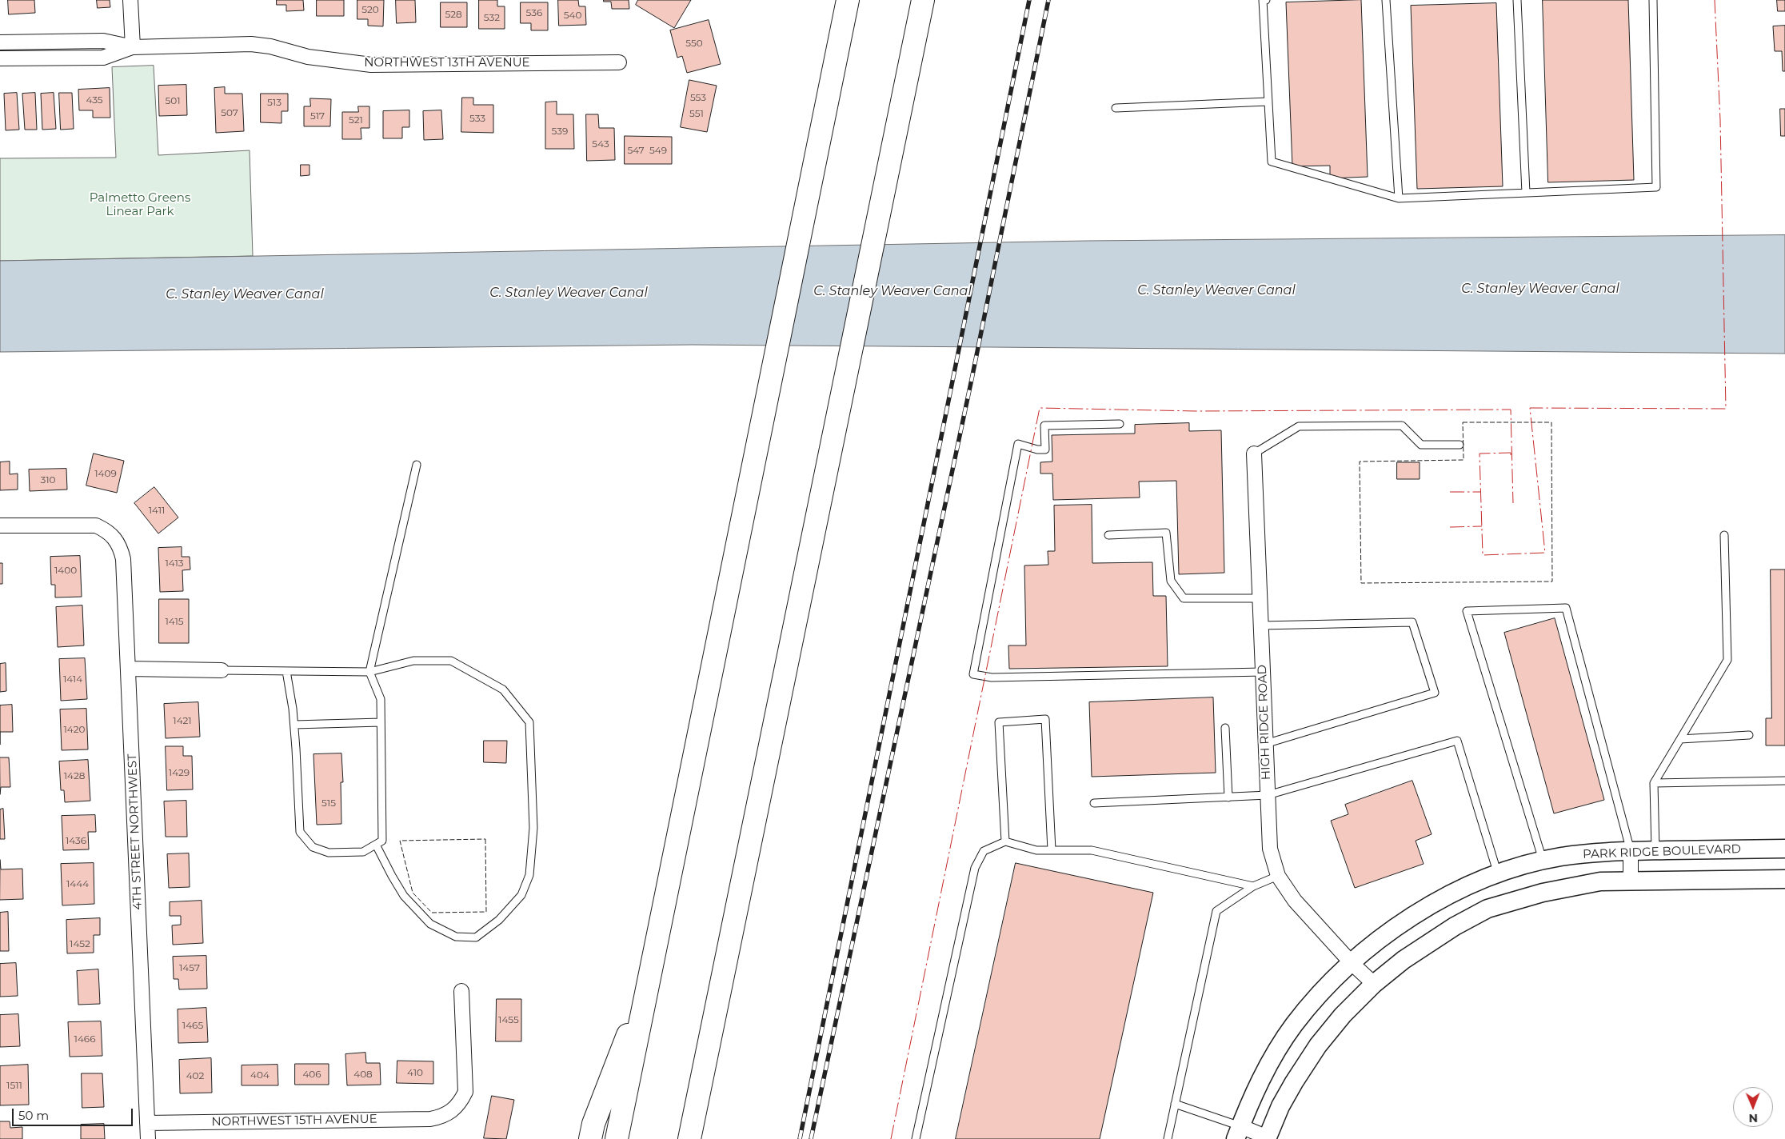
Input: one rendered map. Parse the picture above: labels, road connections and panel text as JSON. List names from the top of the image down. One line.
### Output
{"streets":{"street":["NORTHWEST 13TH AVENUE","HIGH RIDGE ROAD","4TH STREET NORTHWEST","PARK RIDGE BOULEVARD","NORTHWEST 15TH AVENUE"]},"crossings":[["HIGH RIDGE ROAD","PARK RIDGE BOULEVARD"],["4TH STREET NORTHWEST","NORTHWEST 15TH AVENUE"]],"water":["C. Stanley Weaver Canal"],"parks":["Palmetto Greens Linear Park"],"house_numbers":["520","536","528","540","532","550","553","435","501","513","507","551","517","533","521","539","543","547","549","1409","310","1411","1413","1400","1415","1414","1421","1420","1429","1428","515","1436","1444","1452","1457","1455","1465","1466","410","406","408","404","402","1511"],"scale_bar":"50 m","north":"bottom"}
